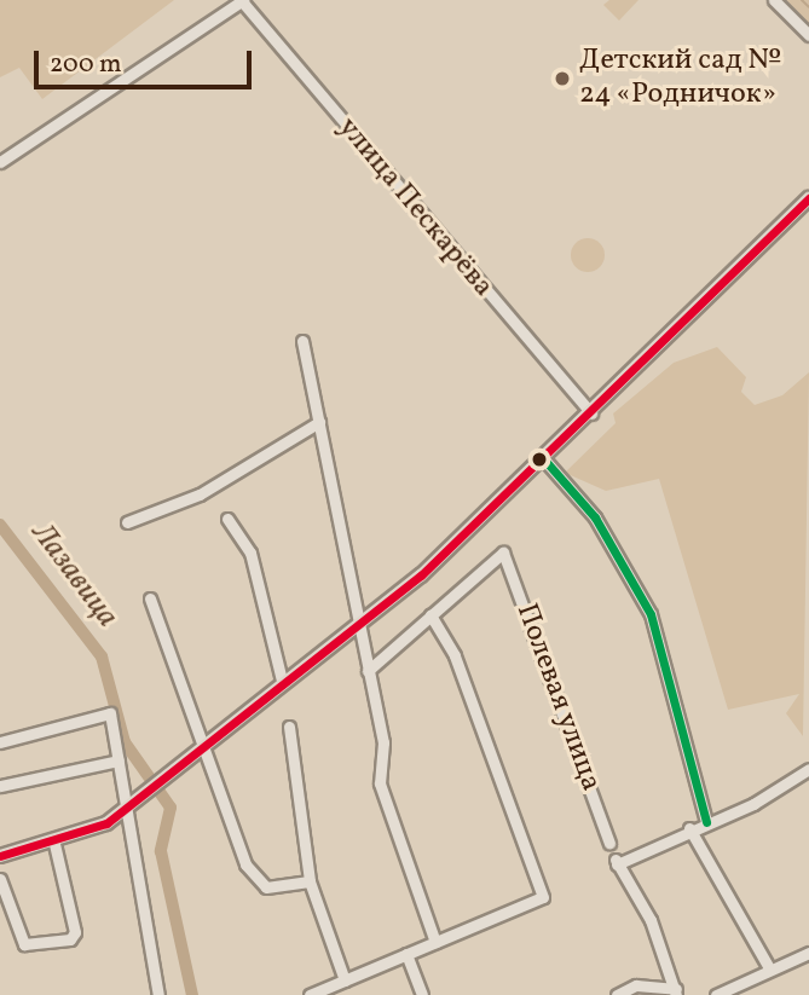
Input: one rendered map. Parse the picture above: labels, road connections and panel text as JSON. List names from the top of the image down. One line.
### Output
{"streets":{"street":["улица Пескарёва","Полевая улица"]},"water":["Лазавица"],"places":["Детский сад № 24 «Родничок»"],"scale_bar":"200 m"}
